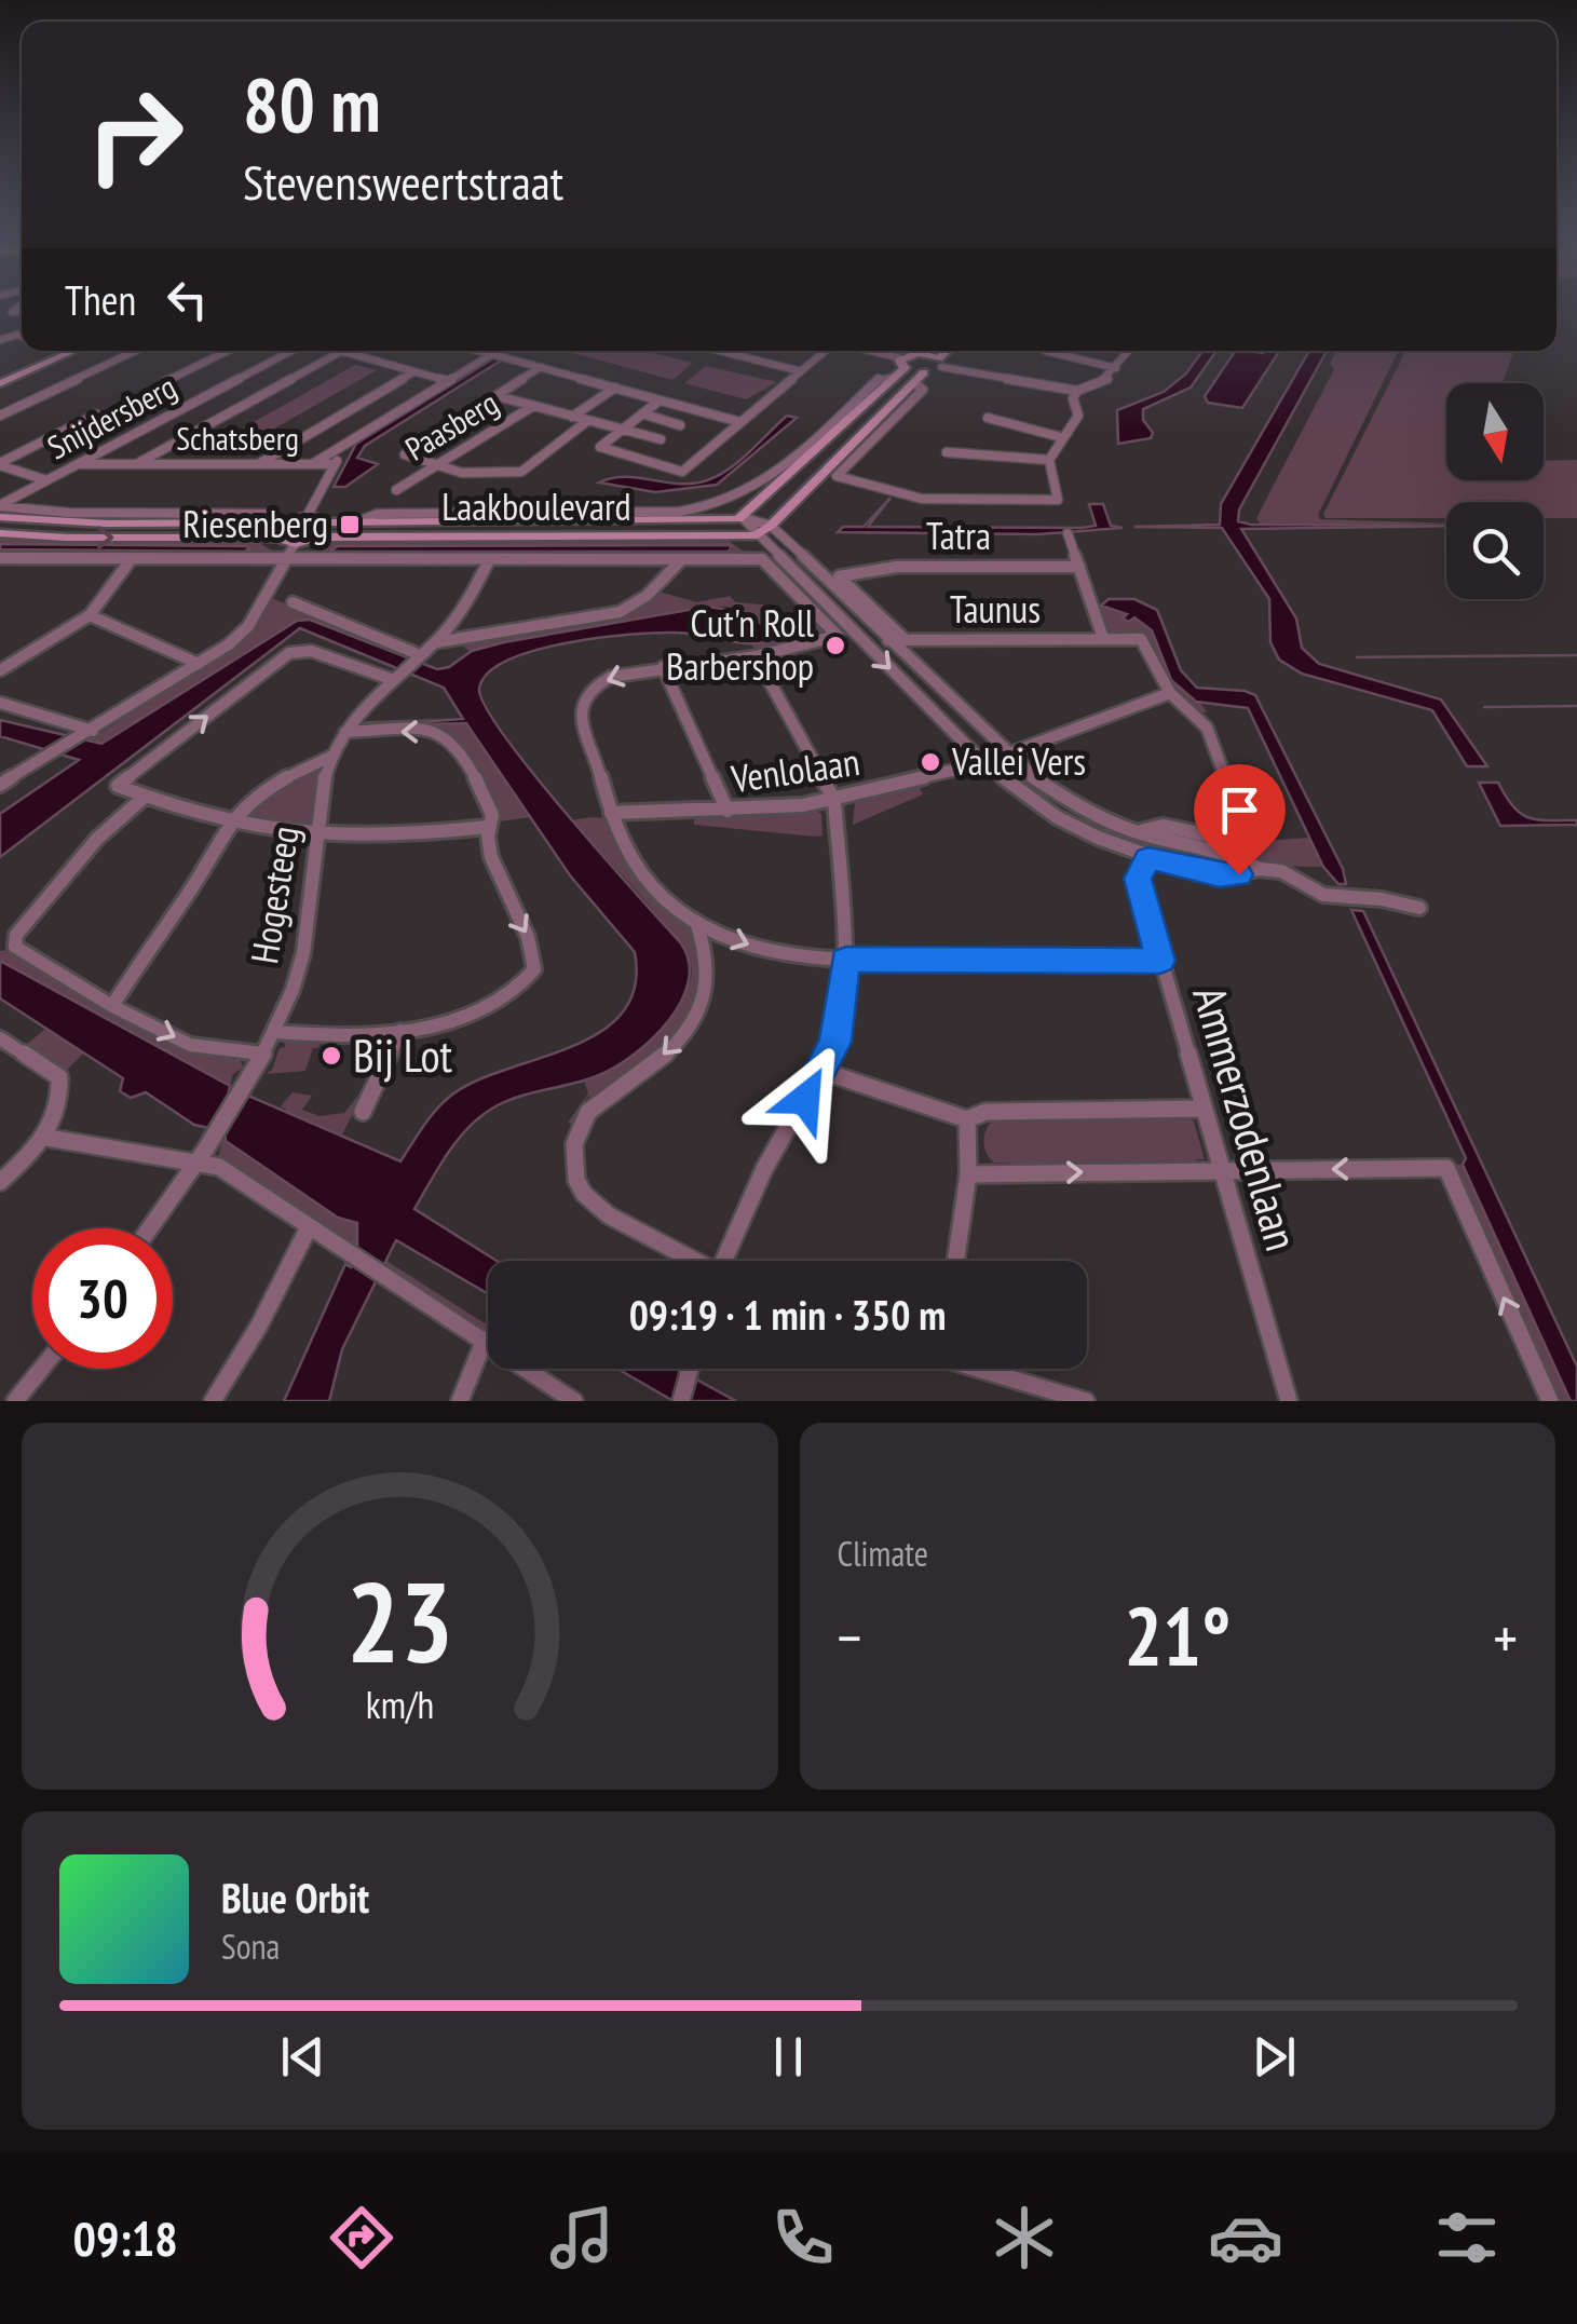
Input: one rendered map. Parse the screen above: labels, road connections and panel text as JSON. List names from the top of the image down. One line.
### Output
{"streets":{"main road":["Laakboulevard"],"street":["Snijdersberg","Paasberg","Schatsberg","Tatra","Taunus","Venlolaan","Hogesteeg","Ammerzodenlaan"]},"crossings":[["Snijdersberg","Schatsberg"],["Tatra","Taunus"]],"places":{"transit":["Riesenberg"],"other":["Cut'n Roll Barbershop","Vallei Vers","Bij Lot"]},"north":"bottom","page":{"turn":["80 m","Stevensweertstraat"],"then":"Then","limit":"30","trip":"09:19 · 1 min · 350 m","tile":"Climate","heat":["−","21°","+"],"song":["Blue Orbit","Sona"],"tabs":"09:18","gauge":["23","km/h"]}}
